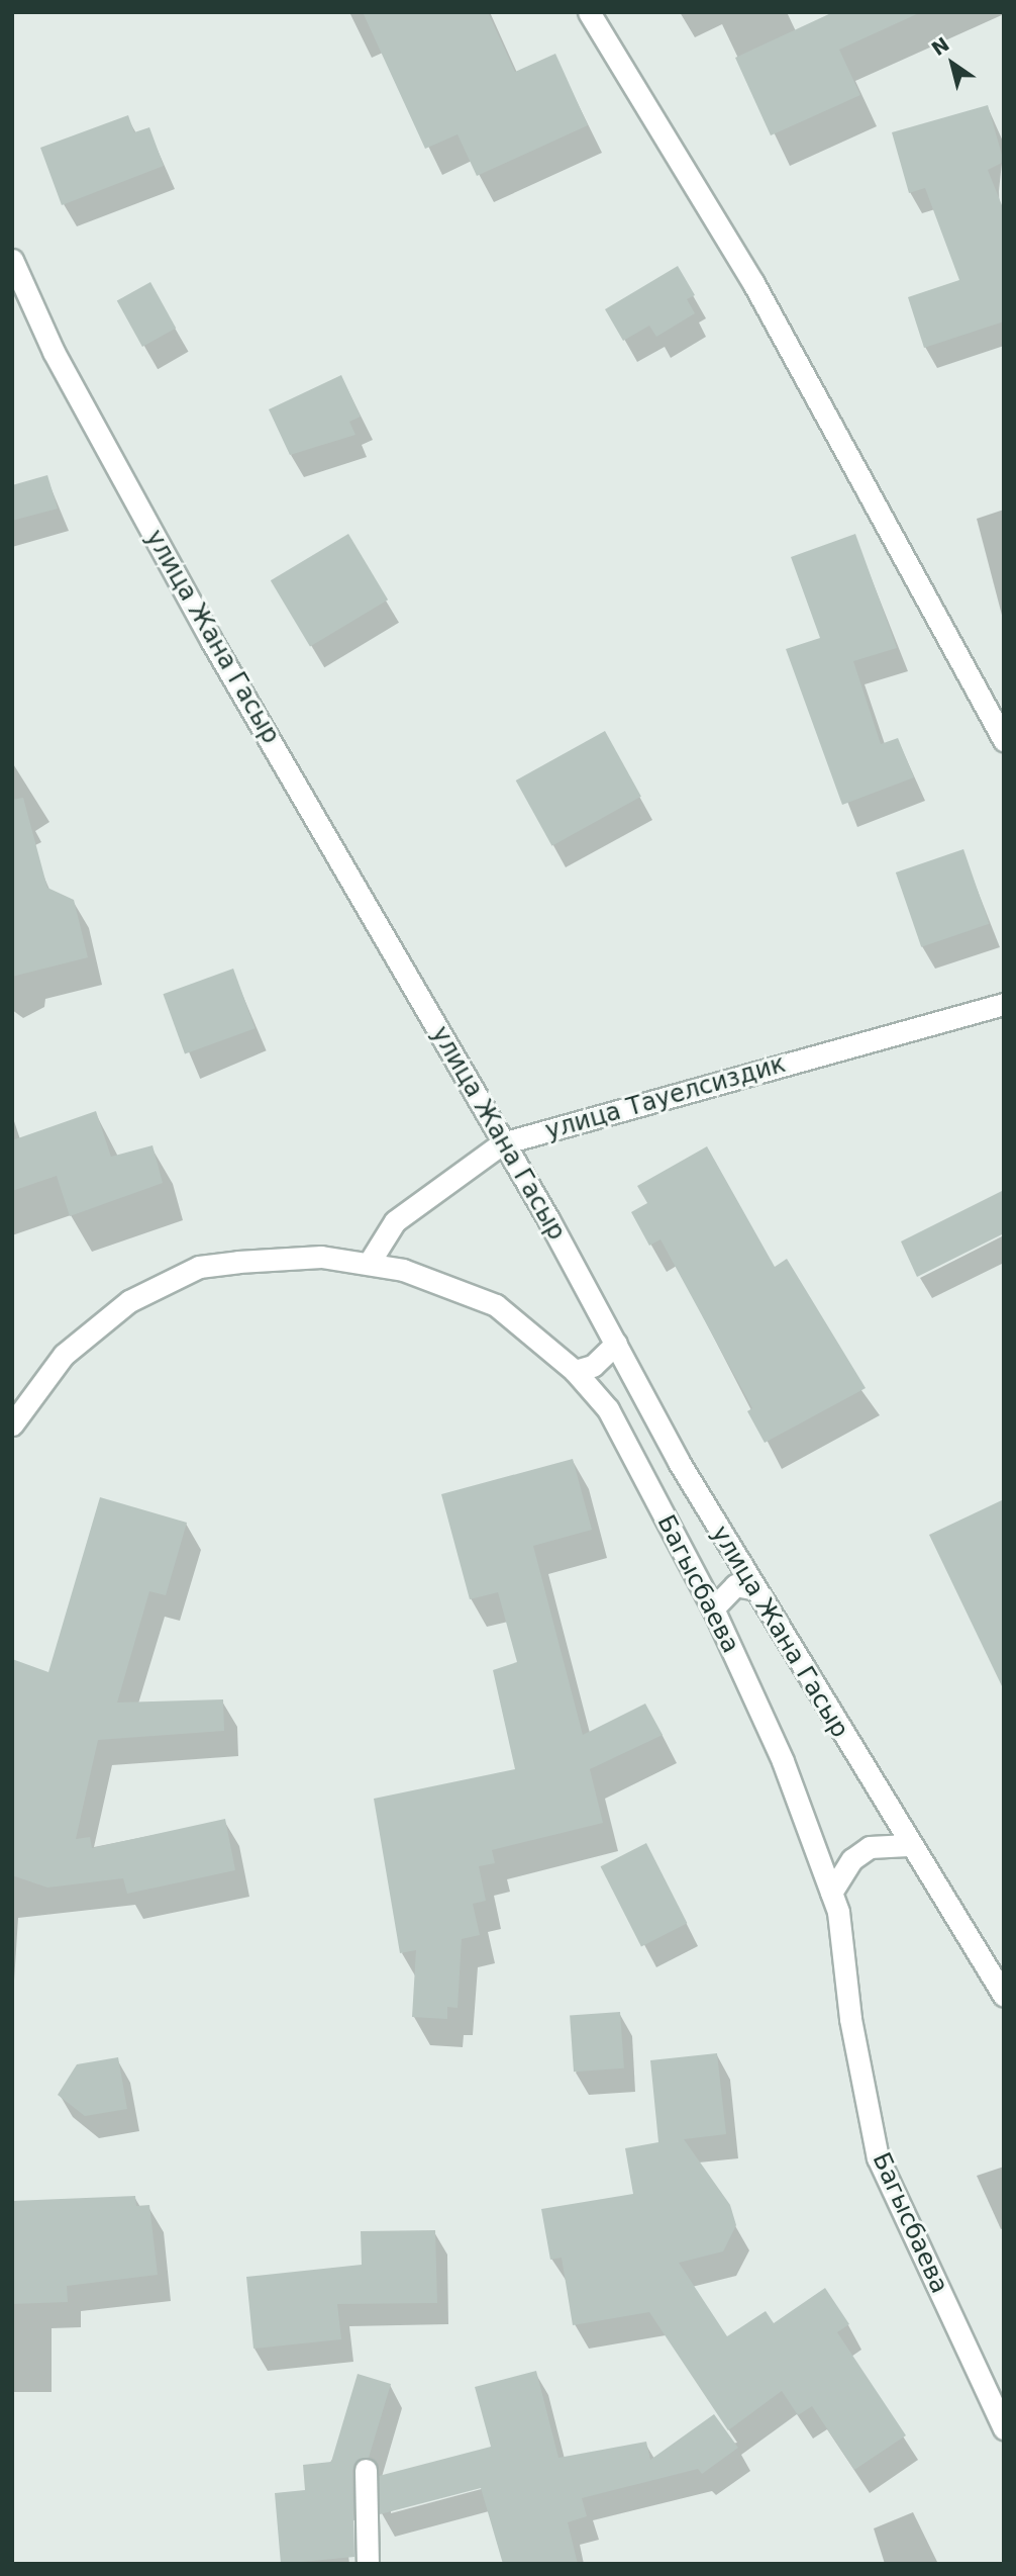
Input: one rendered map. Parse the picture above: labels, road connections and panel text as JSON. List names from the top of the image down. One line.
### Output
{"streets":{"street":["улица Жана Гасыр","улица Тауелсиздик","Багысбаева"]},"crossings":[["улица Жана Гасыр","улица Тауелсиздик"],["улица Тауелсиздик","Багысбаева"]],"north":"top left"}
